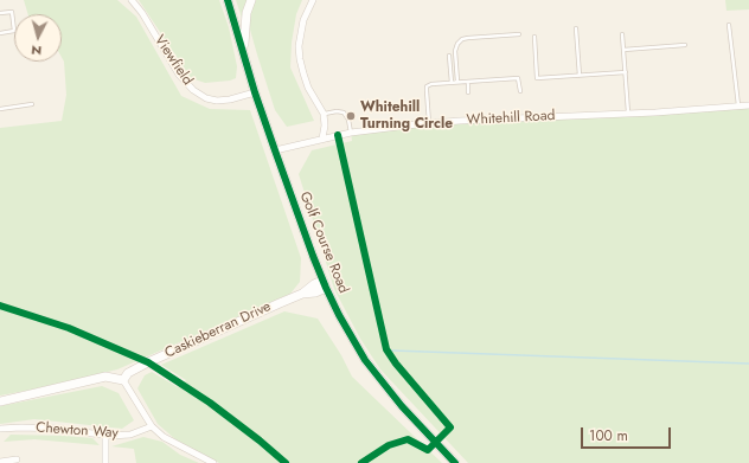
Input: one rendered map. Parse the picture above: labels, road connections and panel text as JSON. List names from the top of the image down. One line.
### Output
{"streets":{"street":["Viewfield","Whitehill Road","Golf Course Road","Caskieberran Drive","Chewton Way"]},"crossings":[["Viewfield","Golf Course Road"],["Whitehill Road","Golf Course Road"],["Golf Course Road","Caskieberran Drive"]],"places":["Whitehill Turning Circle"],"scale_bar":"100 m","north":"bottom"}
